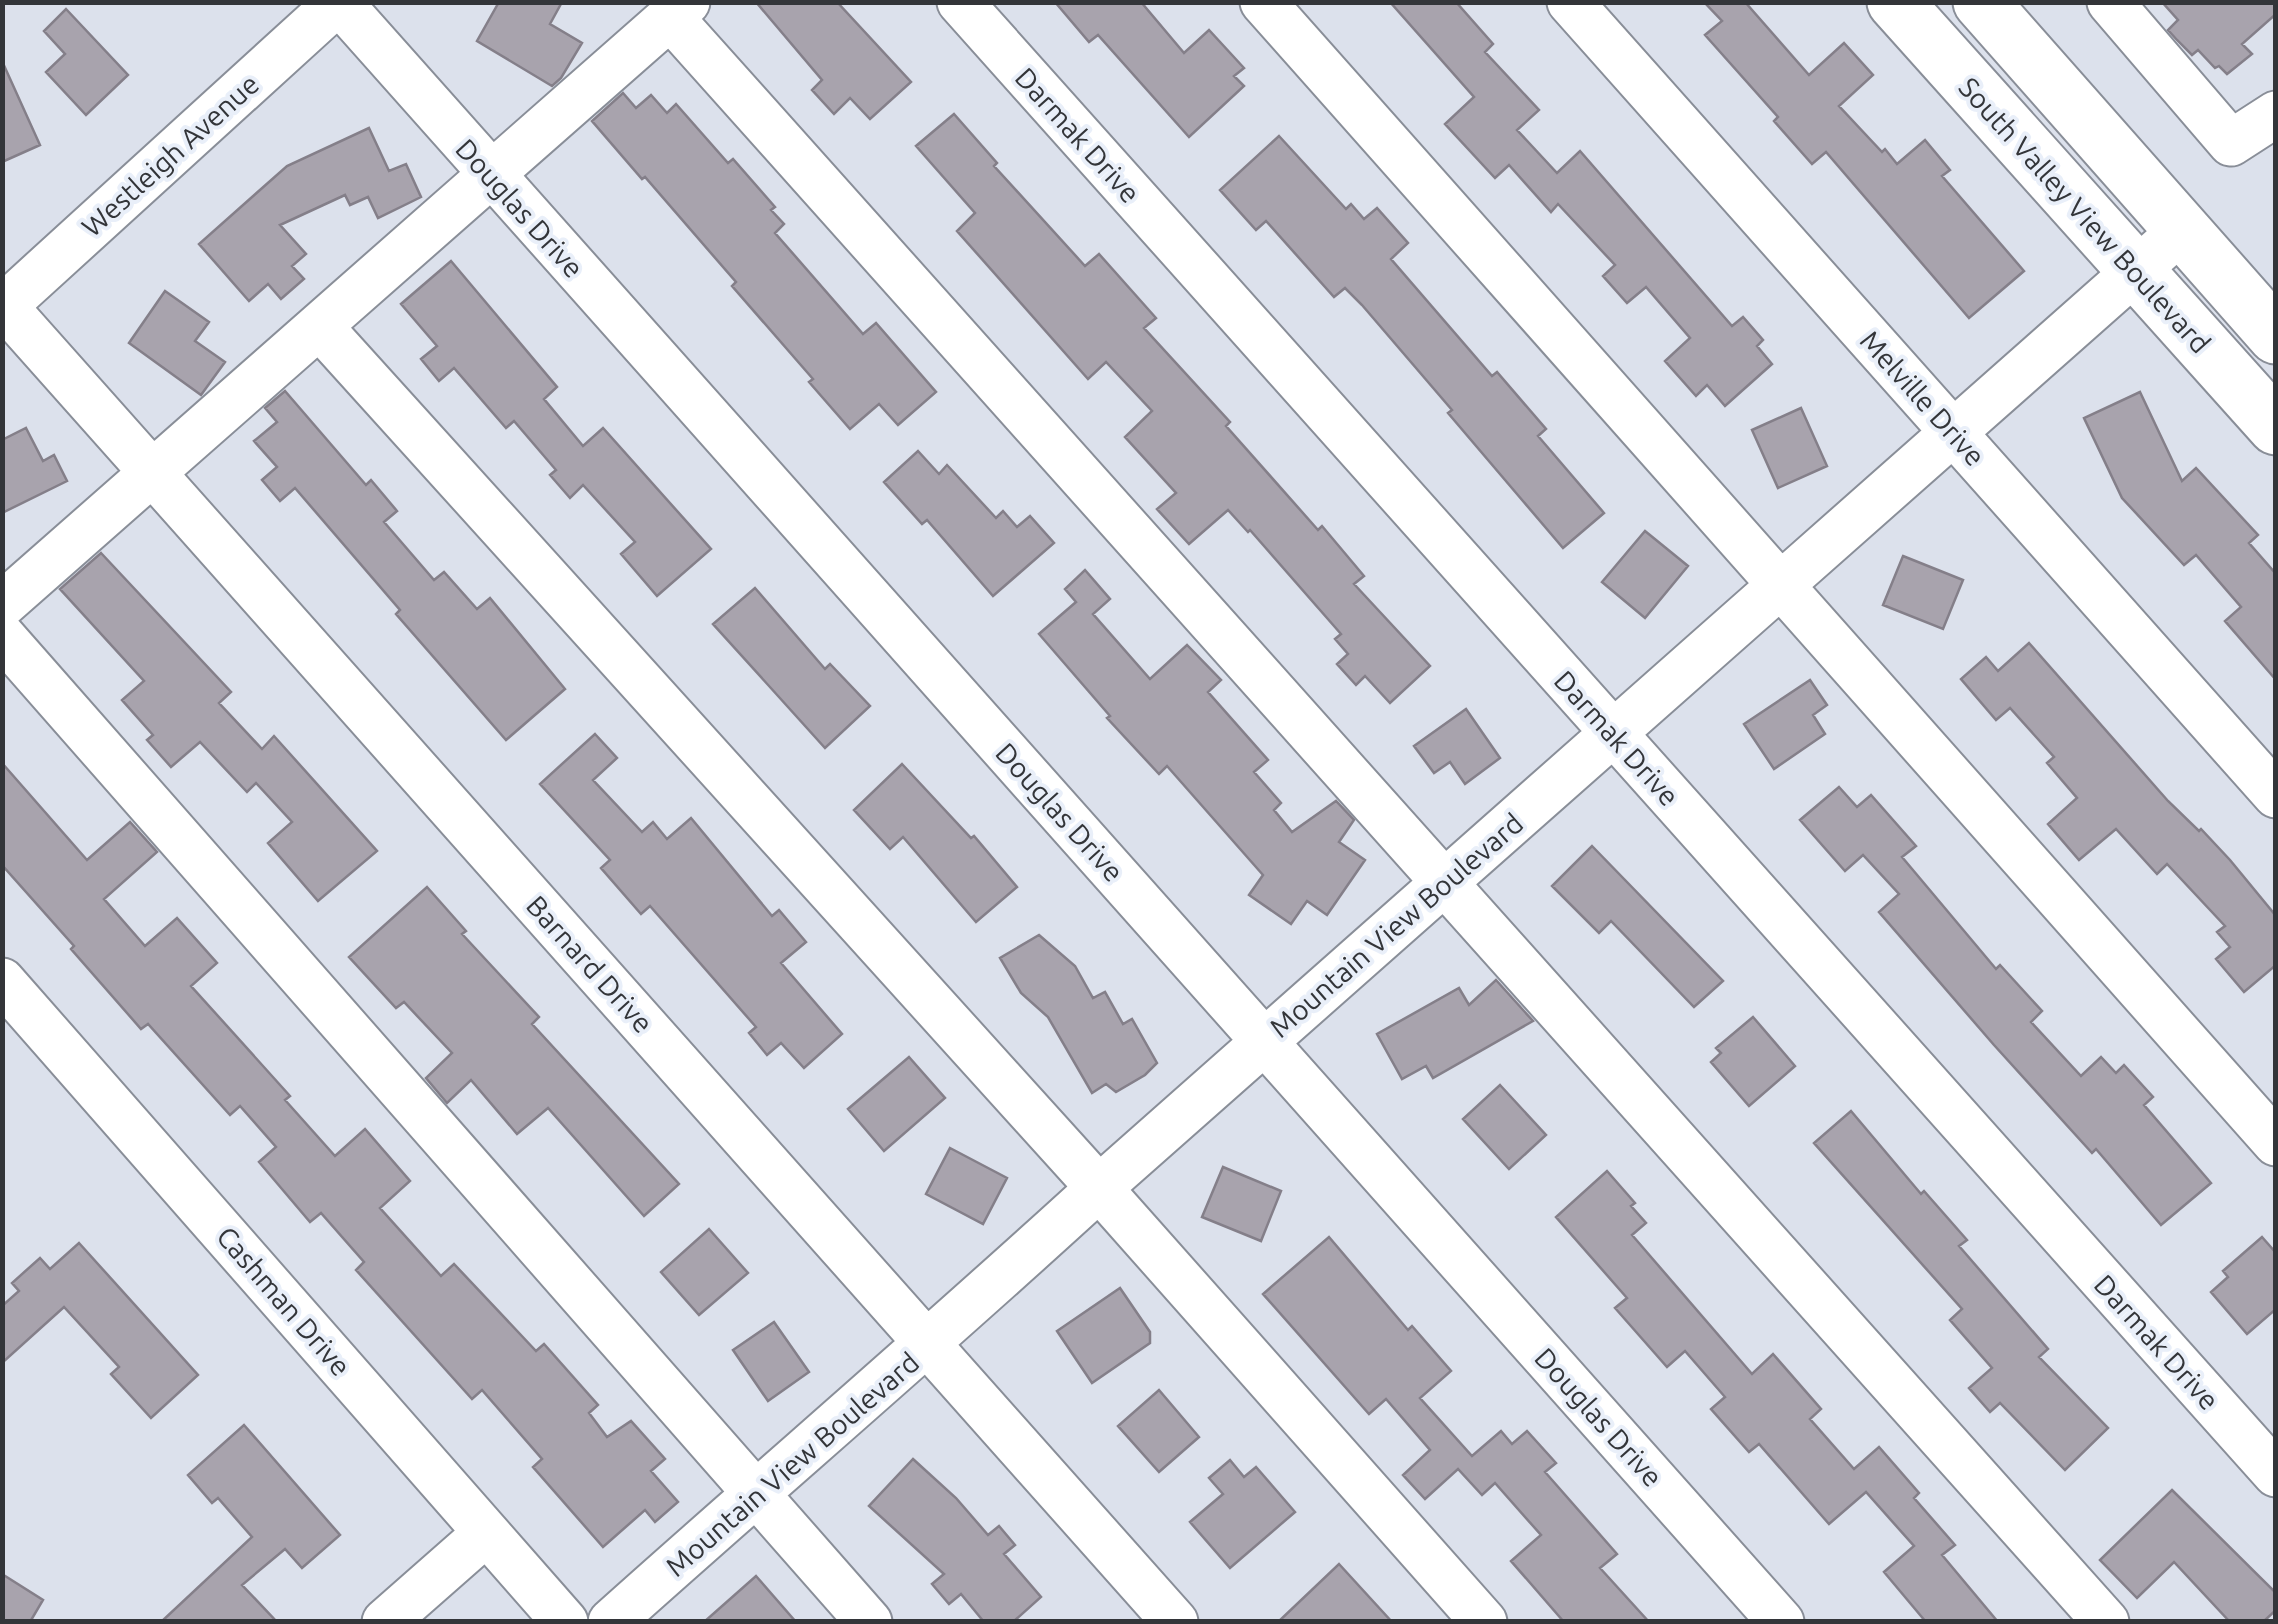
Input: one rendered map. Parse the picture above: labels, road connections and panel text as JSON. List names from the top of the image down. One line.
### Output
{"streets":{"main road":["South Valley View Boulevard"],"street":["Darmak Drive","Westleigh Avenue","Douglas Drive","Melville Drive","Mountain View Boulevard","Barnard Drive","Cashman Drive"]},"crossings":[["Darmak Drive","Mountain View Boulevard"],["Westleigh Avenue","Douglas Drive"],["Westleigh Avenue","Barnard Drive"],["Douglas Drive","Mountain View Boulevard"],["South Valley View Boulevard","Mountain View Boulevard"],["Melville Drive","Mountain View Boulevard"],["Mountain View Boulevard","Barnard Drive"]]}
